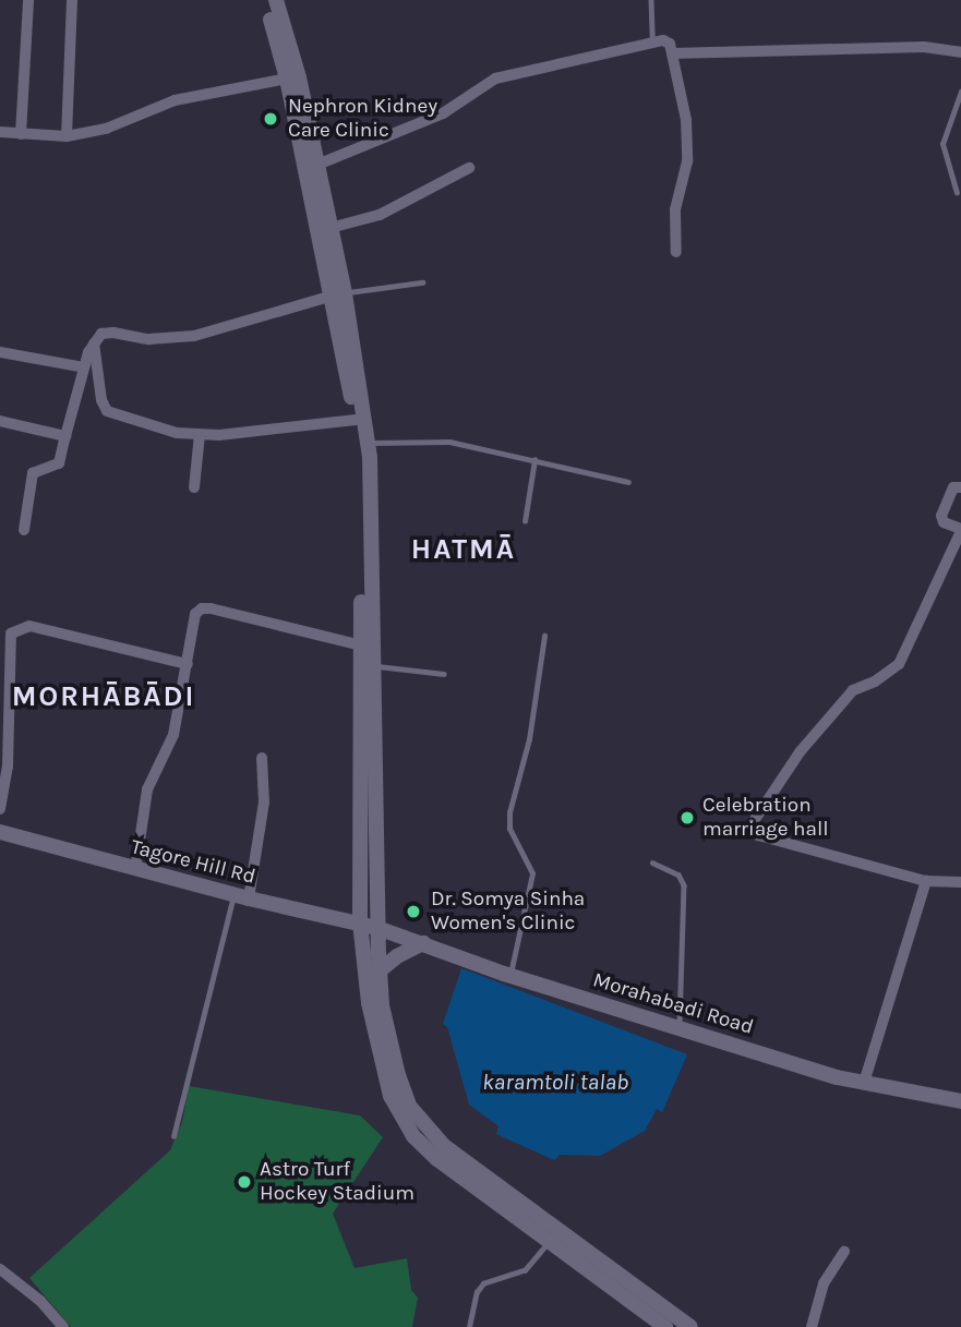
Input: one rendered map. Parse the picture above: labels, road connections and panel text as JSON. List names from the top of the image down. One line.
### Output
{"streets":{"main road":["Tagore Hill Rd","Morahabadi Road"]},"crossings":[["Tagore Hill Rd","Morahabadi Road"]],"districts":["HATMĀ","MORHĀBĀDI"],"water":["karamtoli talab"],"places":["Nephron Kidney Care Clinic","Celebration marriage hall","Dr. Somya Sinha Women's Clinic","Astro Turf Hockey Stadium"]}
